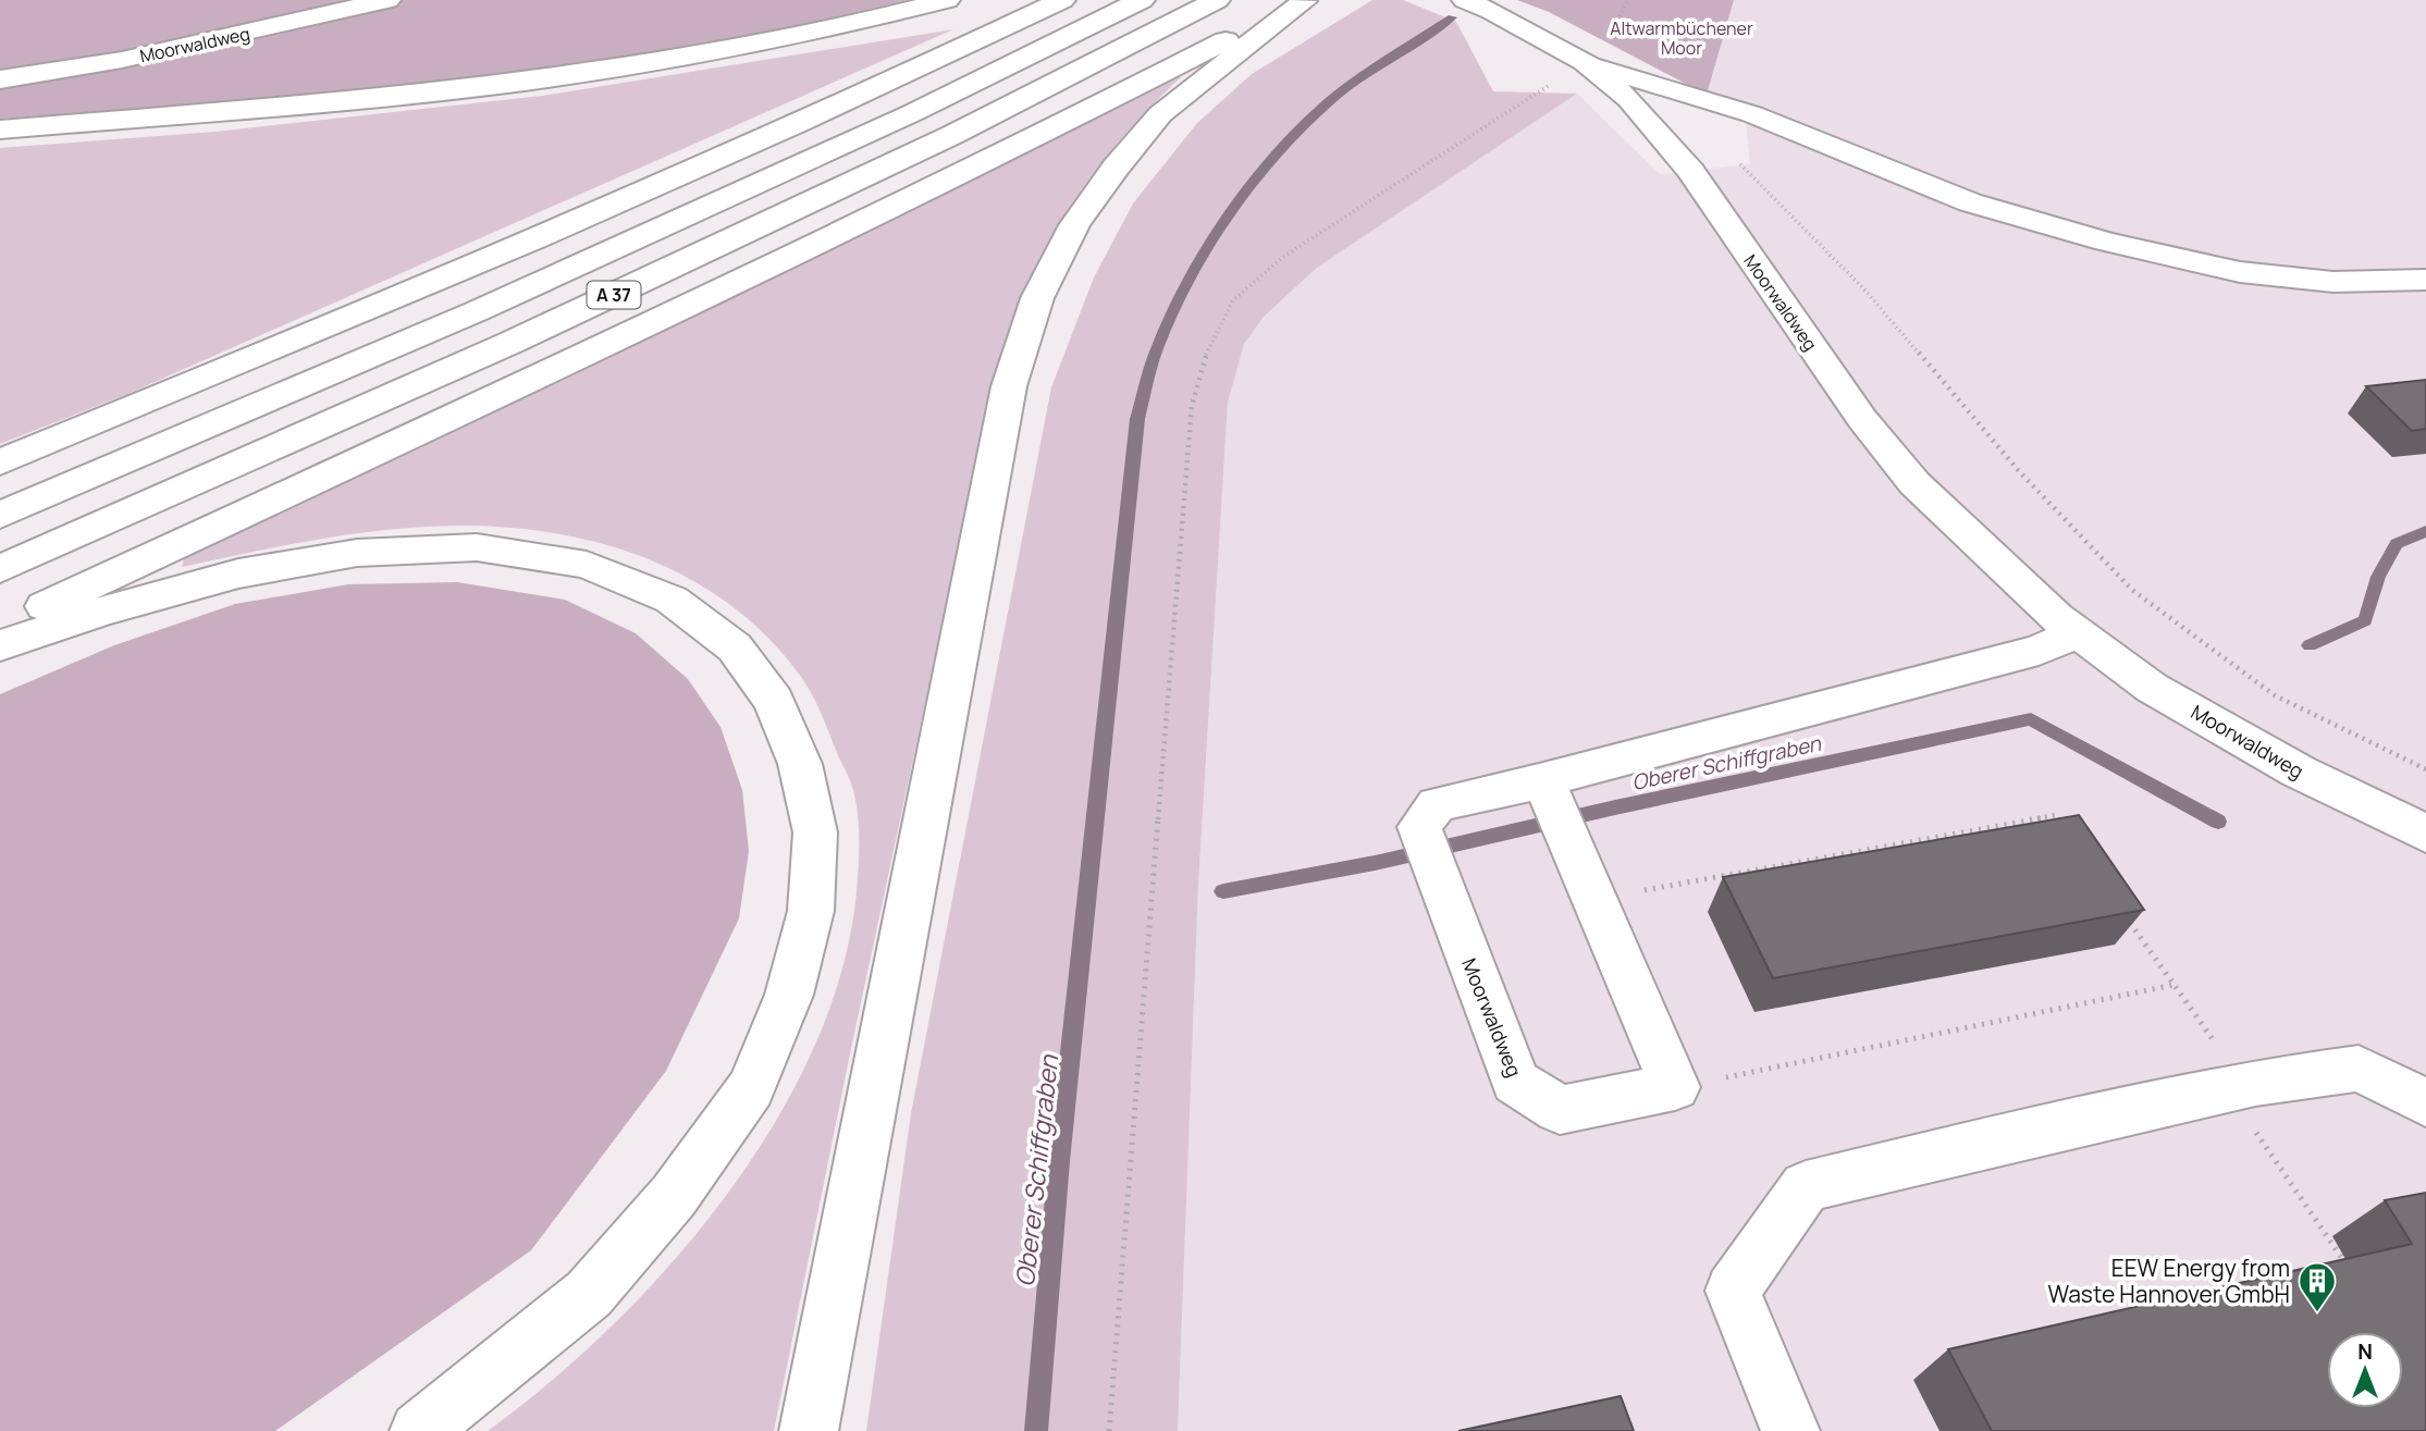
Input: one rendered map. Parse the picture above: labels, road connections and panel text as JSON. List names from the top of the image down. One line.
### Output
{"streets":{"main road":["Moorwaldweg","A 37"]},"water":["Oberer Schiffgraben"],"parks":["Altwarmbüchener Moor"],"places":{"building":["EEW Energy from Waste Hannover GmbH"]},"north":"top"}
